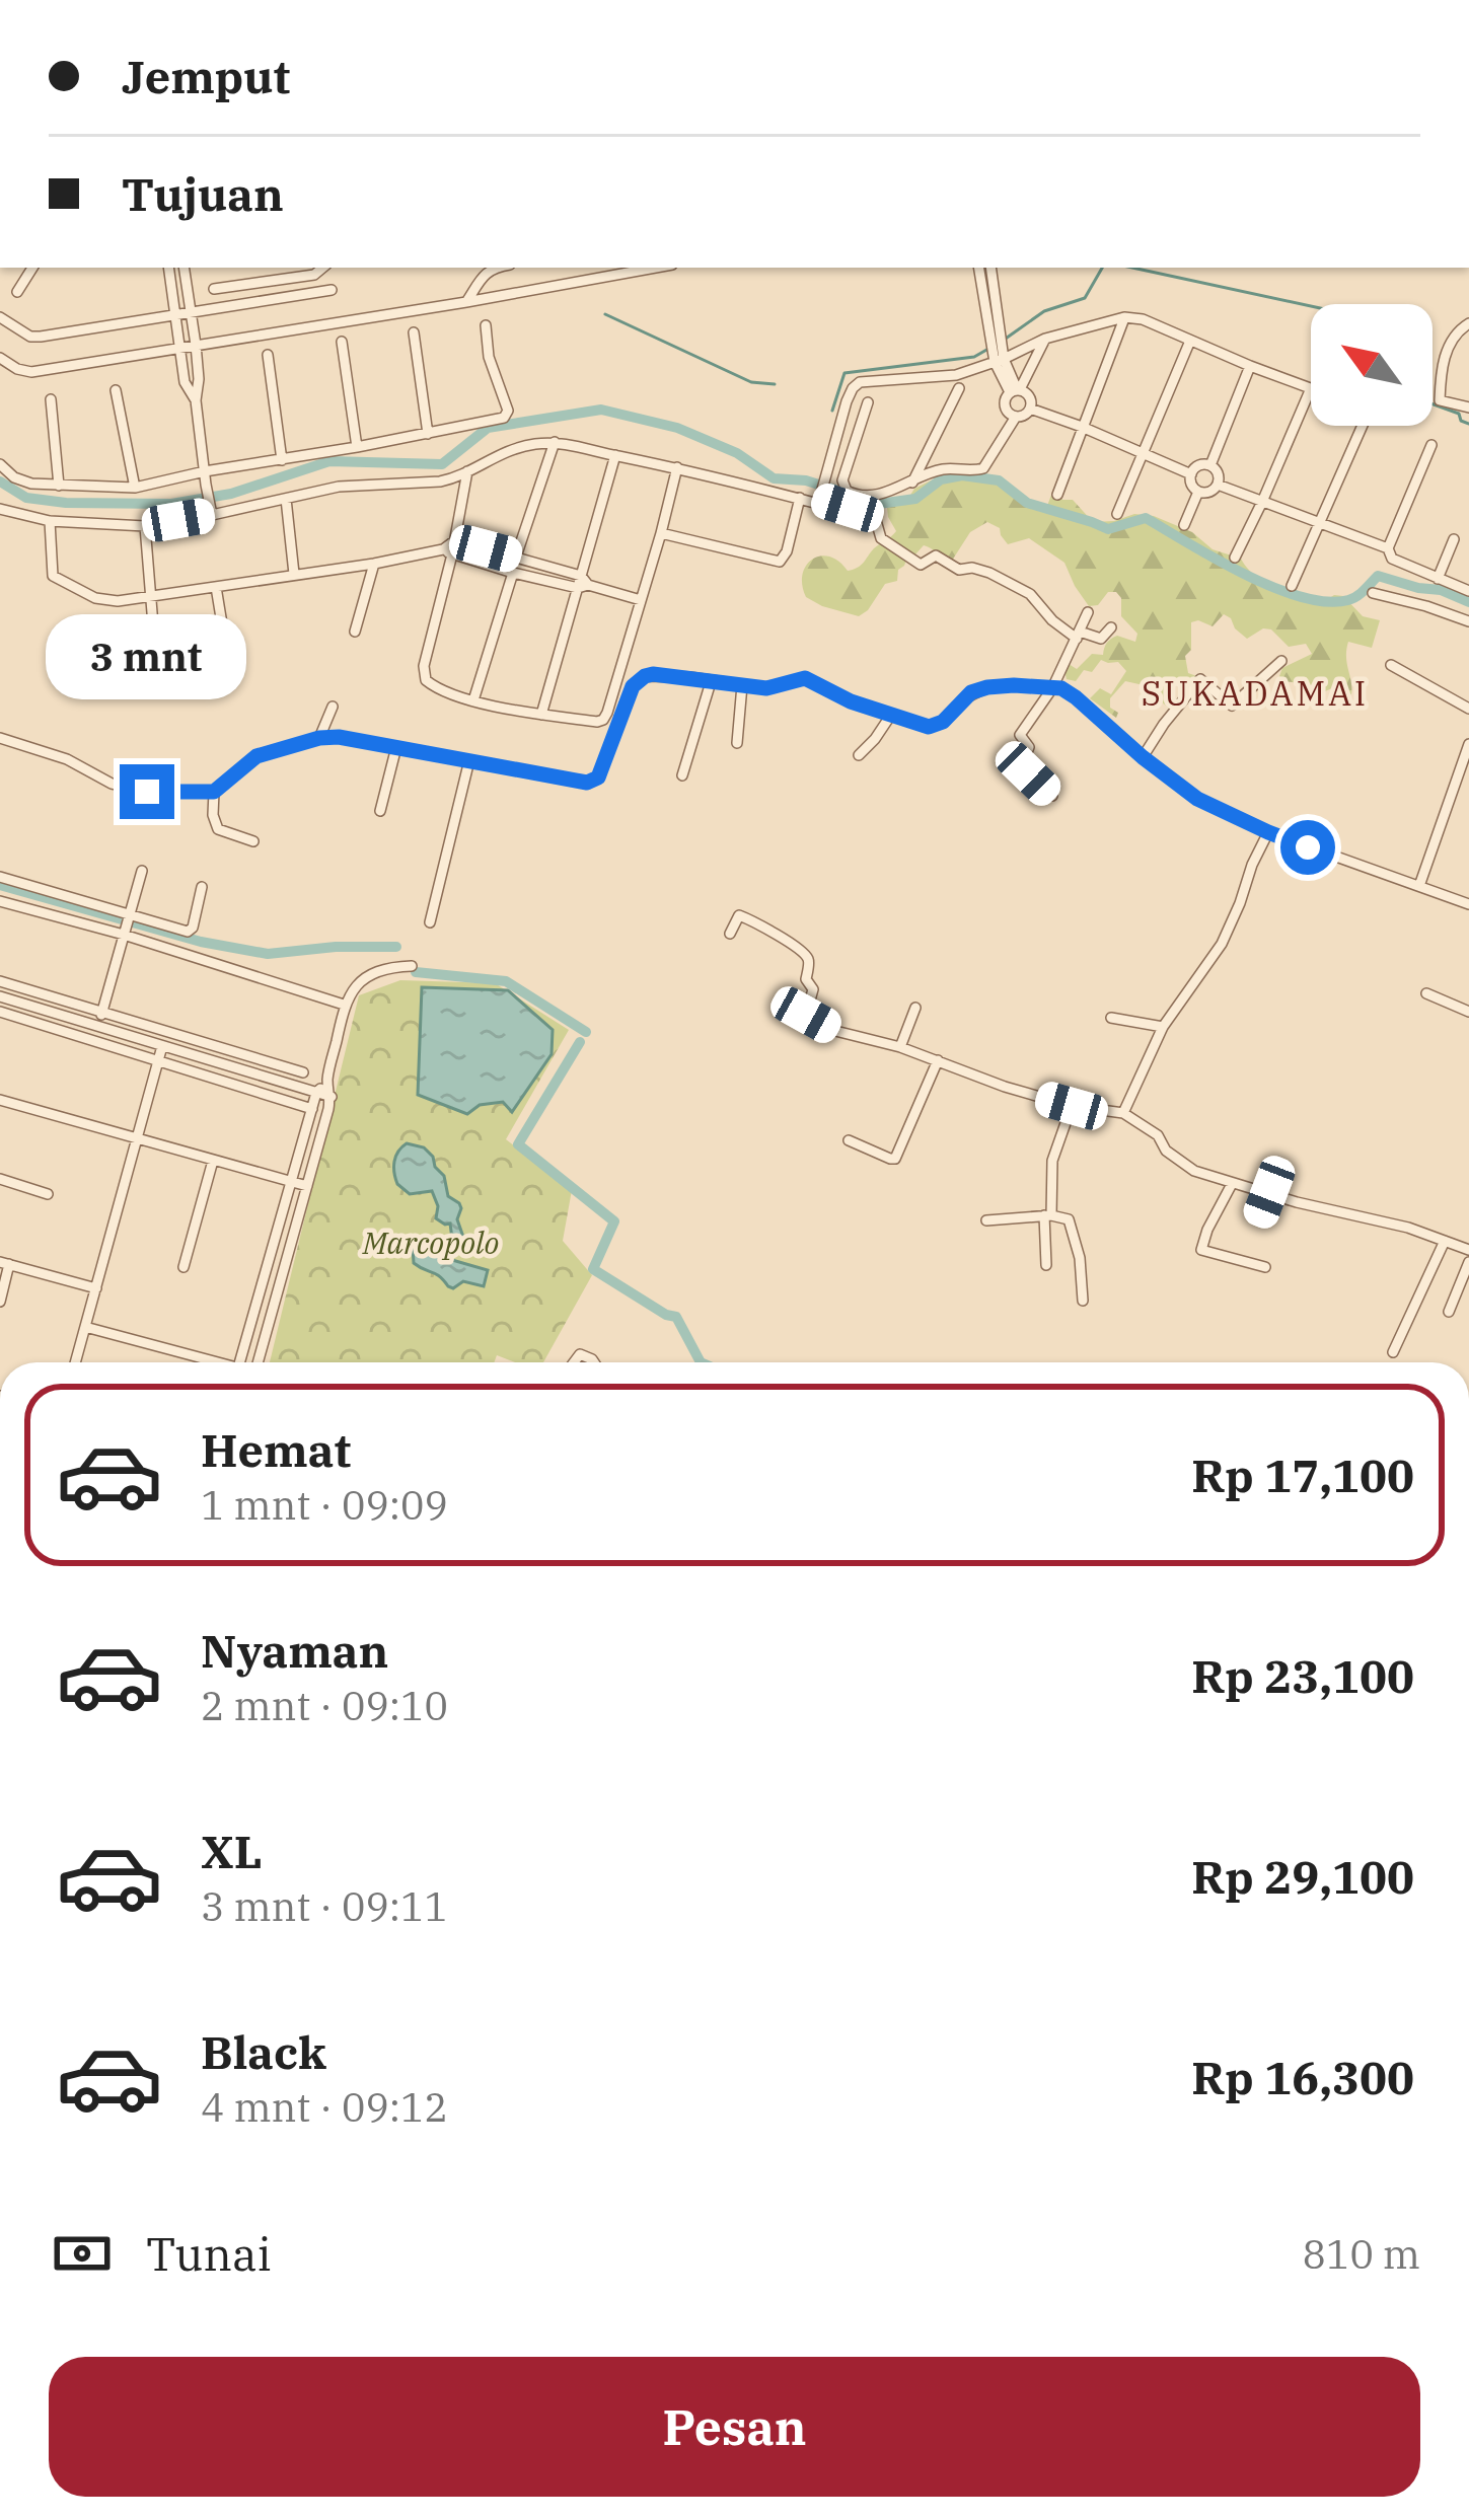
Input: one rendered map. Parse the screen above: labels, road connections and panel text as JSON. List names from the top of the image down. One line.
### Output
{"districts":["SUKADAMAI"],"parks":["Marcopolo"],"north":"top left","page":{"banner":["Jemput","Tujuan"],"bubble":"3 mnt","list":[{"name":"Hemat","note":"1 mnt · 09:09","value":"Rp 17,100"},{"name":"Nyaman","note":"2 mnt · 09:10","value":"Rp 23,100"},{"name":"XL","note":"3 mnt · 09:11","value":"Rp 29,100"},{"name":"Black","note":"4 mnt · 09:12","value":"Rp 16,300"}],"pay":["Tunai","810 m"],"buttons":"Pesan"}}
